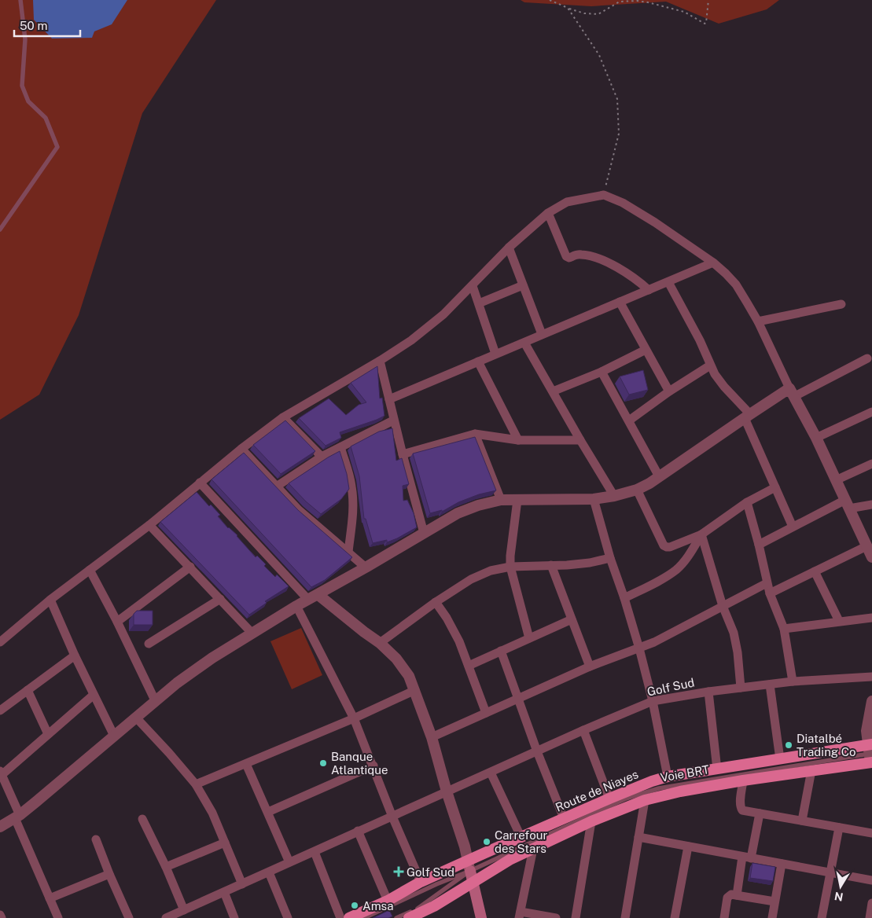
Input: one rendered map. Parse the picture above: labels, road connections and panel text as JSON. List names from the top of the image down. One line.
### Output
{"streets":{"main road":["Route de Niayes"],"street":["Golf Sud"],"lane":["Voie BRT"]},"crossings":[["Voie BRT","Route de Niayes"]],"places":{"other":["Diatalbé Trading Co","Banque Atlantique","Carrefour des Stars","Amsa"],"health":["Golf Sud"]},"scale_bar":"50 m","north":"bottom"}
